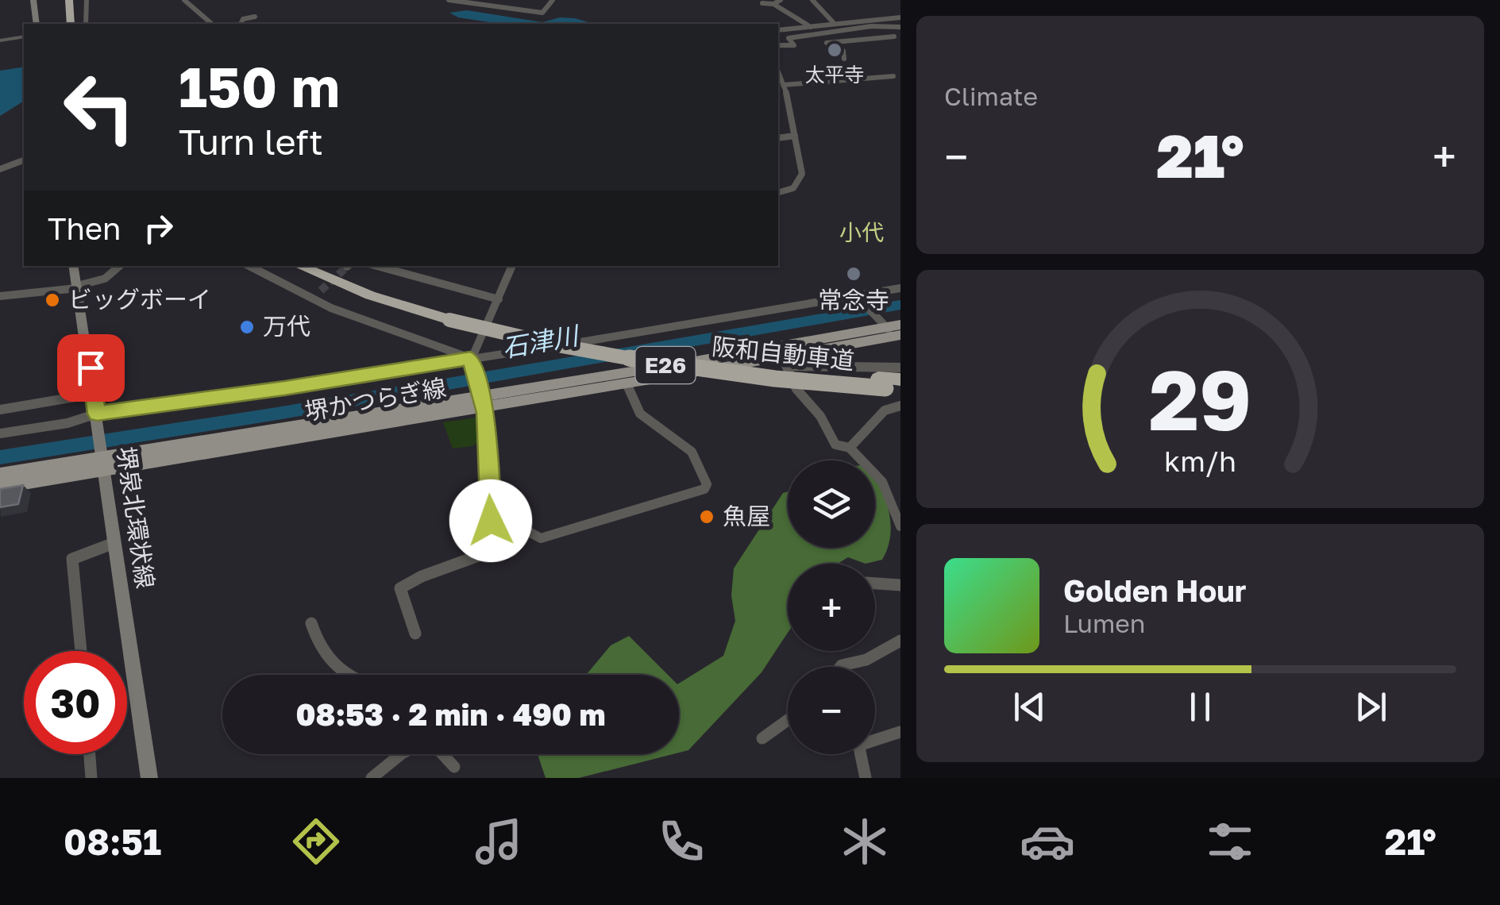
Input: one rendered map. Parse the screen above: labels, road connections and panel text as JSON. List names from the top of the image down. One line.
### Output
{"streets":{"highway":["阪和自動車道","E26"],"main road":["堺かつらぎ線","堺泉北環状線"]},"crossings":[["堺かつらぎ線","堺泉北環状線"]],"districts":["小代"],"water":["石津川"],"places":["太平寺","常念寺","ビッグボーイ","万代","魚屋"],"page":{"tile":"Climate","turn":["150 m","Turn left"],"heat":["−","21°","+"],"then":"Then","map_buttons":["+","−"],"song":["Golden Hour","Lumen"],"limit":"30","trip":"08:53 · 2 min · 490 m","tabs":["08:51","21°"],"gauge":["29","km/h"]}}
